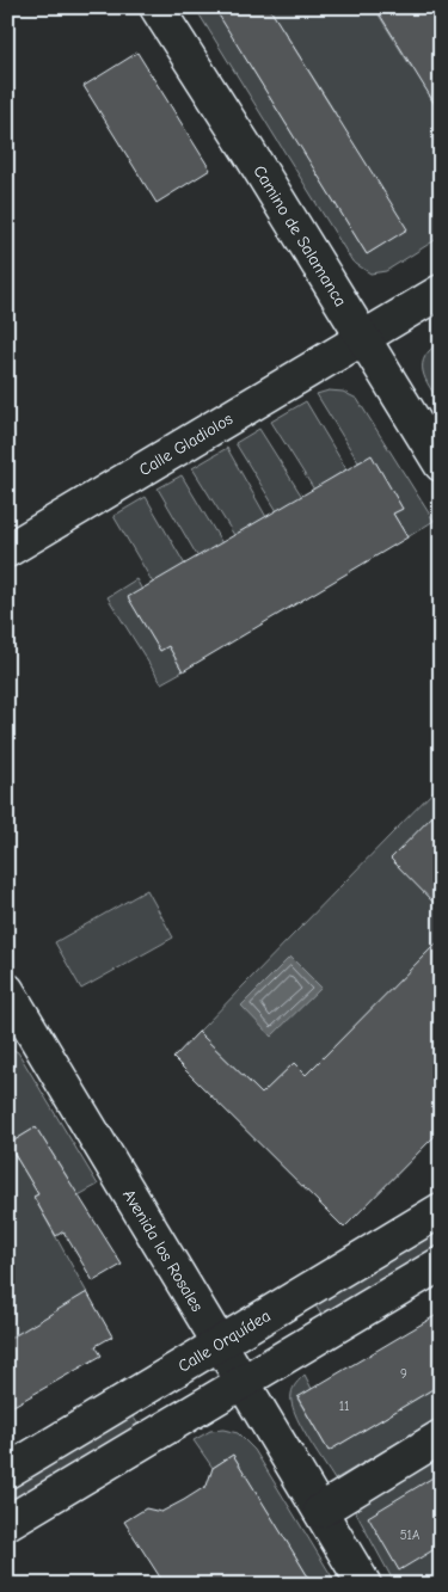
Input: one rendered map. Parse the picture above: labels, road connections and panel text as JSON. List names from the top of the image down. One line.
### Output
{"streets":{"street":["Camino de Salamanca","Calle Gladiolos","Avenida los Rosales","Calle Orquídea"]},"crossings":[["Camino de Salamanca","Calle Gladiolos"],["Avenida los Rosales","Calle Orquídea"]],"house_numbers":["9","11","51A"]}
